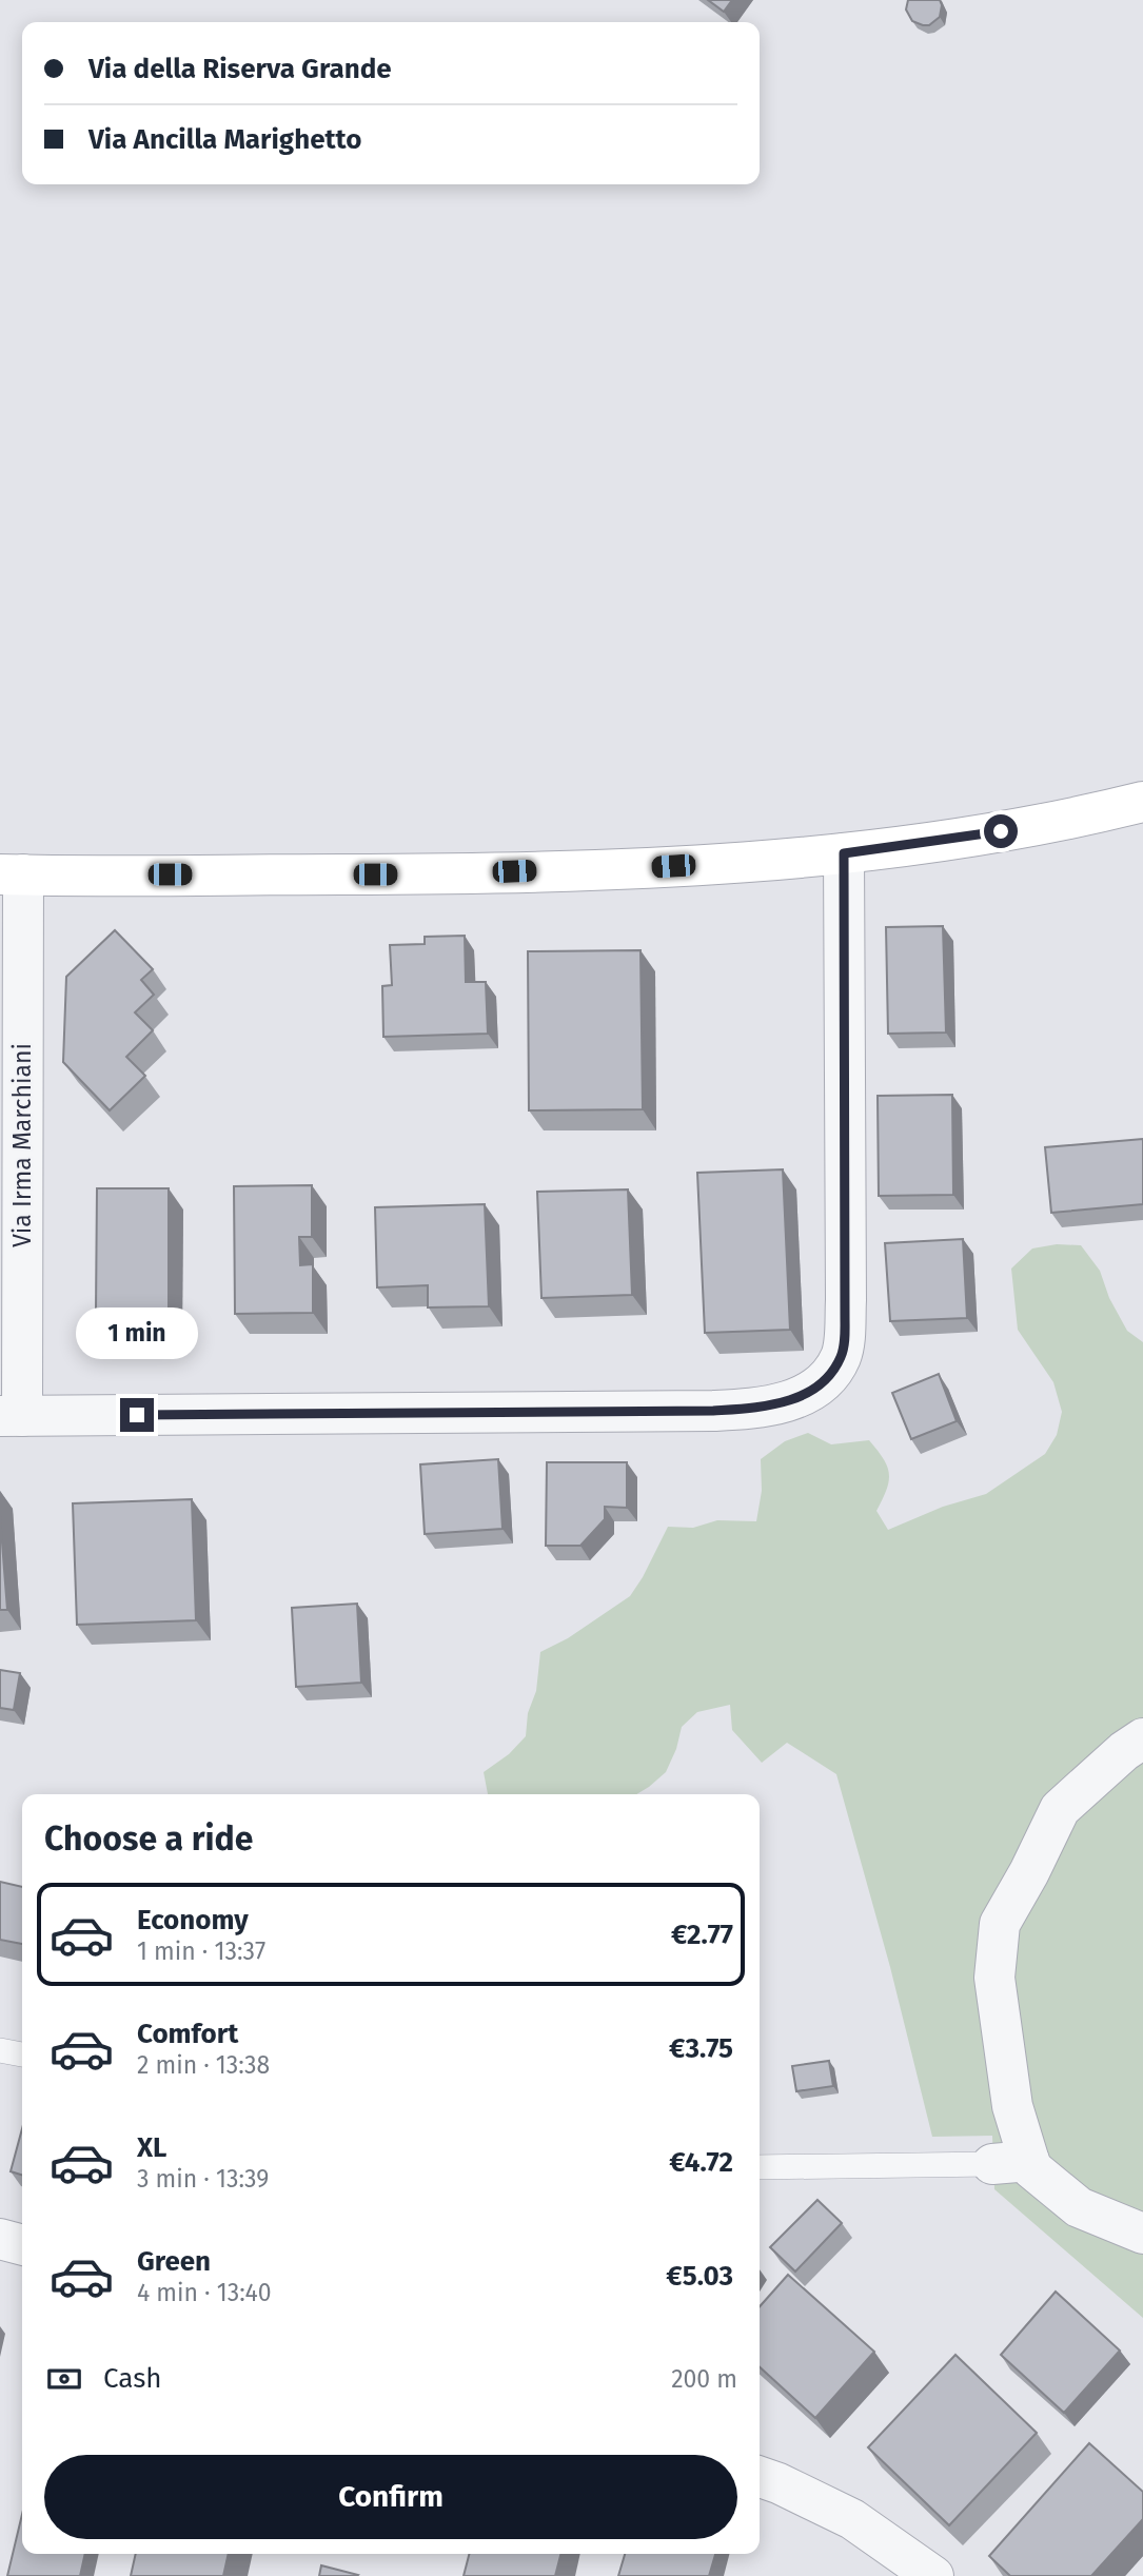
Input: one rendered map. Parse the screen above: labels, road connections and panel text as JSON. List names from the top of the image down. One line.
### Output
{"streets":{"street":["Via Irma Marchiani"]},"page":{"banner":["Via della Riserva Grande","Via Ancilla Marighetto"],"bubble":"1 min","heading":"Choose a ride","list":[{"name":"Economy","note":"1 min · 13:37","value":"€2.77"},{"name":"Comfort","note":"2 min · 13:38","value":"€3.75"},{"name":"XL","note":"3 min · 13:39","value":"€4.72"},{"name":"Green","note":"4 min · 13:40","value":"€5.03"}],"pay":["Cash","200 m"],"buttons":"Confirm"}}
